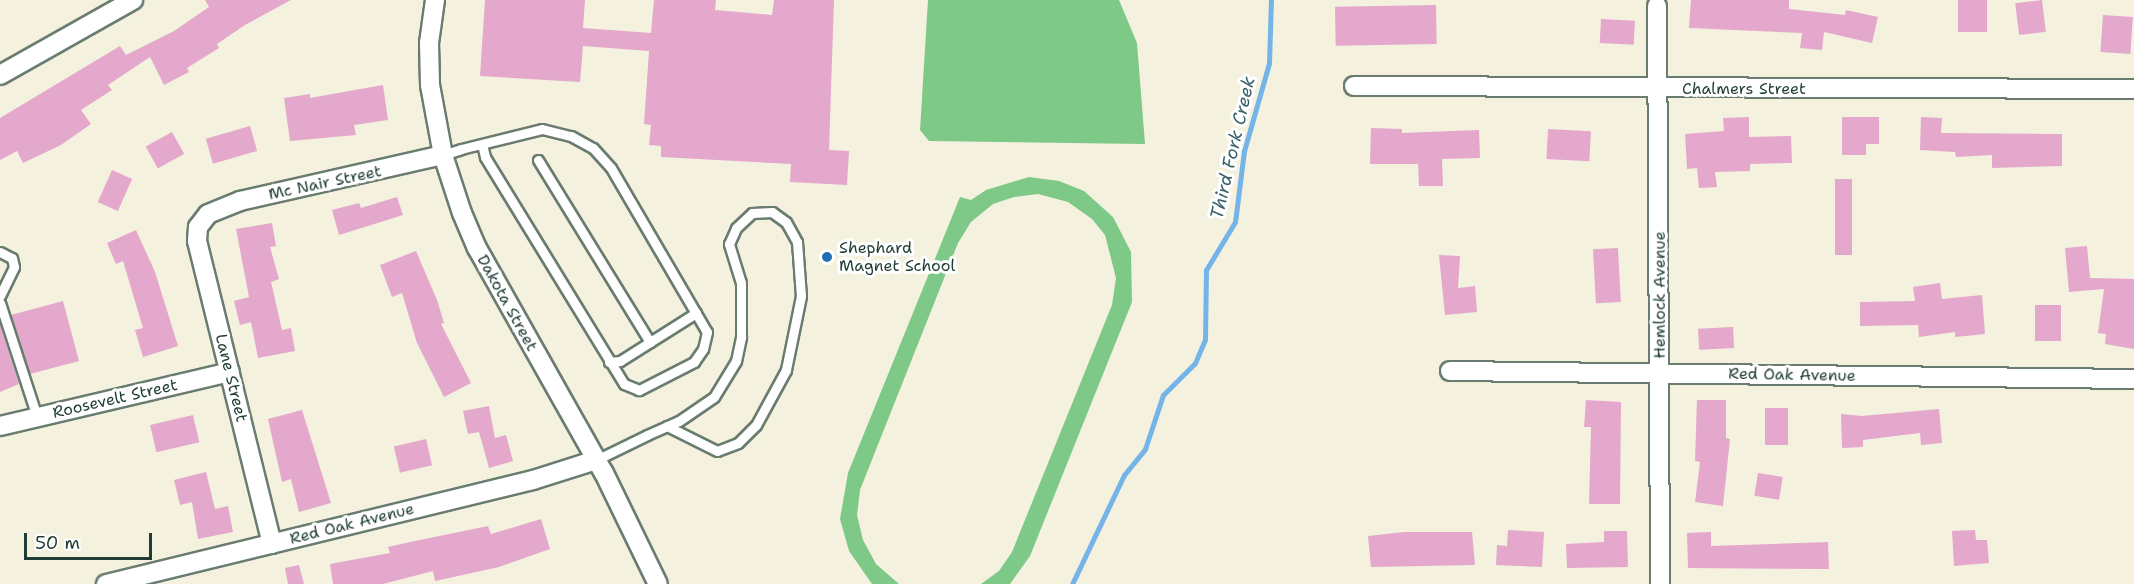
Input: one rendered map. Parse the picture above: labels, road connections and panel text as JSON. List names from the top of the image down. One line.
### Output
{"streets":{"street":["Chalmers Street","Mc Nair Street","Hemlock Avenue","Dakota Street","Red Oak Avenue","Lane Street","Roosevelt Street"]},"crossings":[["Chalmers Street","Hemlock Avenue"],["Mc Nair Street","Dakota Street"],["Mc Nair Street","Lane Street"],["Hemlock Avenue","Red Oak Avenue"],["Dakota Street","Red Oak Avenue"],["Red Oak Avenue","Lane Street"],["Lane Street","Roosevelt Street"]],"water":["Third Fork Creek"],"places":["Shephard Magnet School"],"scale_bar":"50 m"}
